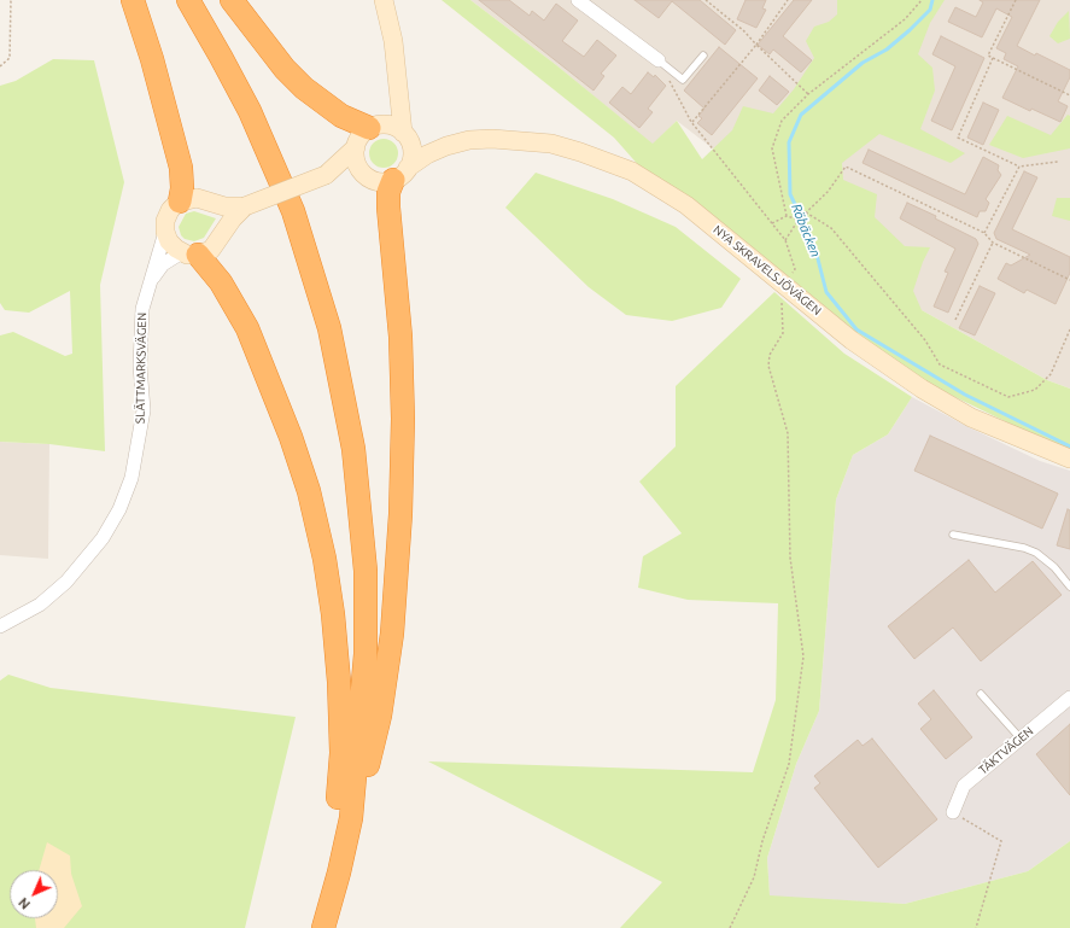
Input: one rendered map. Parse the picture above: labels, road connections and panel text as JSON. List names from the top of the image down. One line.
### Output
{"streets":{"main road":["NYA SKRAVELSJÖVÄGEN"],"street":["SLÄTTMARKSVÄGEN","TÄKTVÄGEN"]},"water":["Röbäcken"],"north":"bottom left"}
